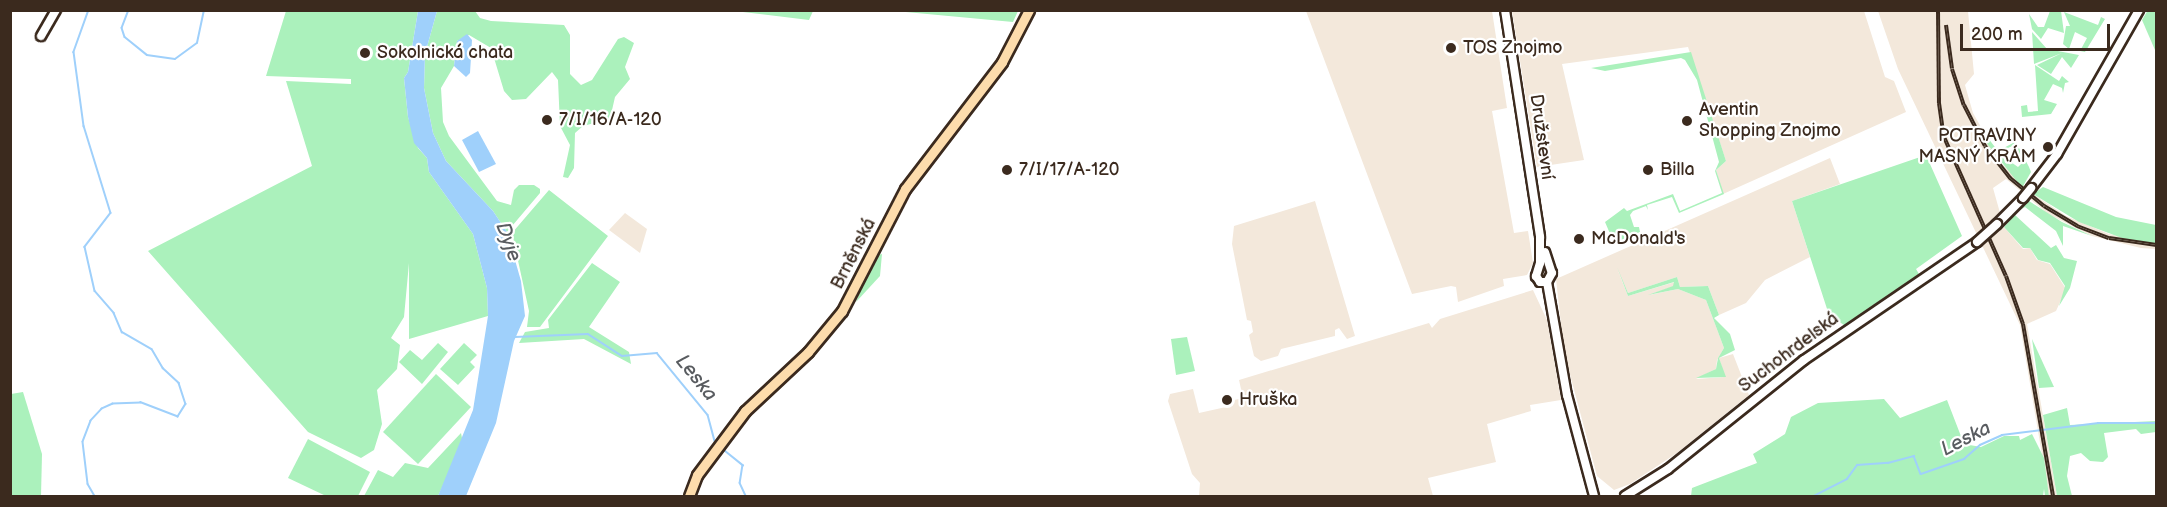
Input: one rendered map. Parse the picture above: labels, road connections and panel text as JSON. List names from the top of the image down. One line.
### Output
{"streets":{"main road":["Družstevní","Brněnská","Suchohrdelská"]},"water":["Dyje","Leska"],"places":["TOS Znojmo","Sokolnická chata","7/I/16/A-120","Aventin Shopping Znojmo","POTRAVINY MASNÝ KRÁM","7/I/17/A-120","Billa","McDonald's","Hruška"],"scale_bar":"200 m"}
